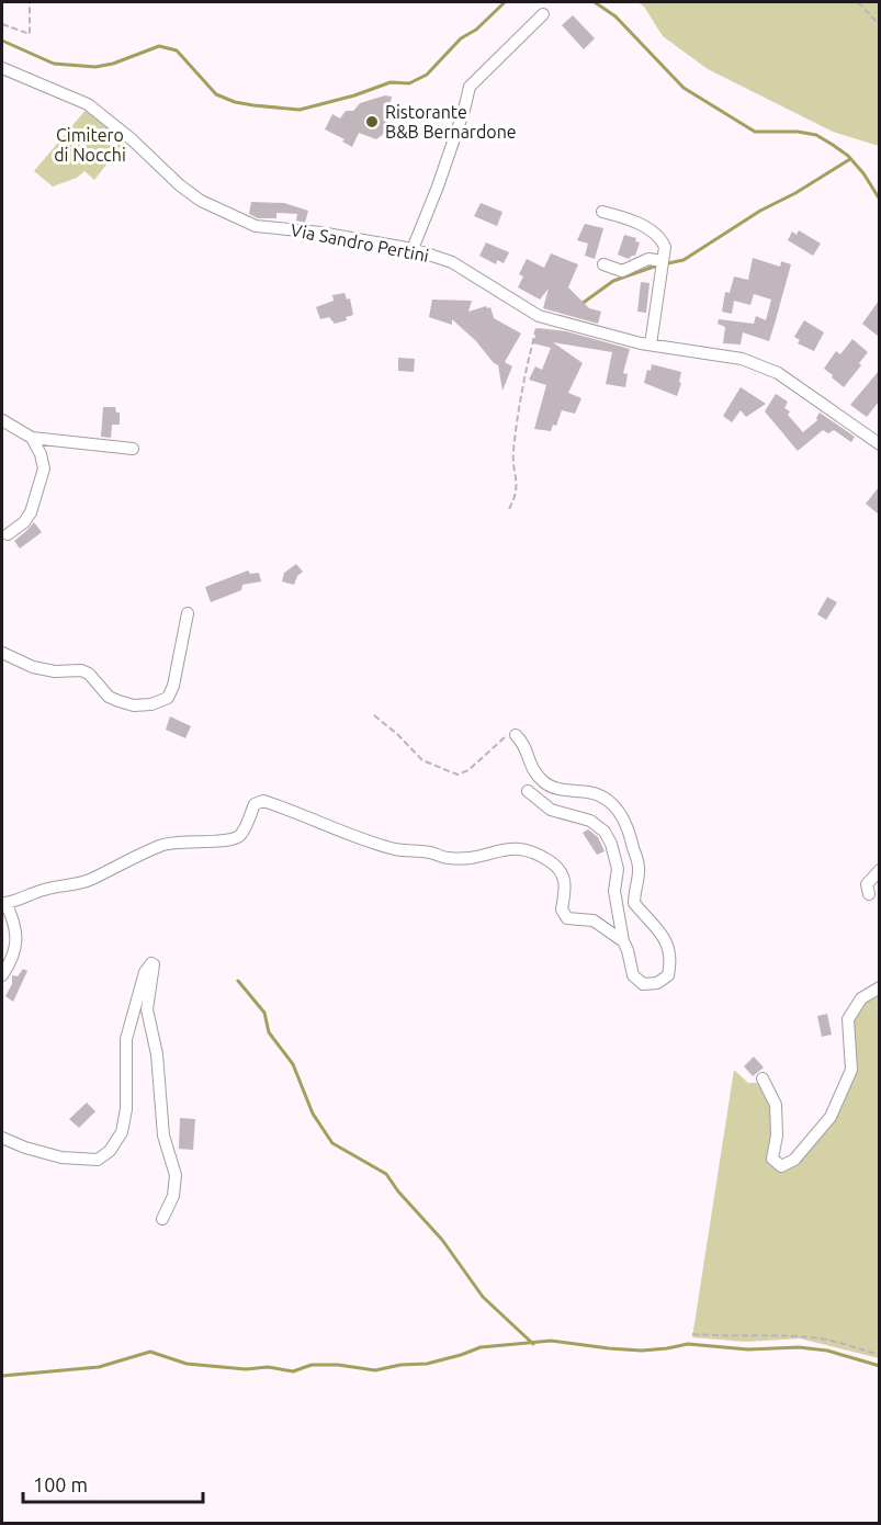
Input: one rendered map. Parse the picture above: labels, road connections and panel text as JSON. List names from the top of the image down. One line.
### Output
{"streets":{"street":["Via Sandro Pertini"]},"parks":["Cimitero di Nocchi"],"places":["Ristorante B&B Bernardone"],"scale_bar":"100 m"}
